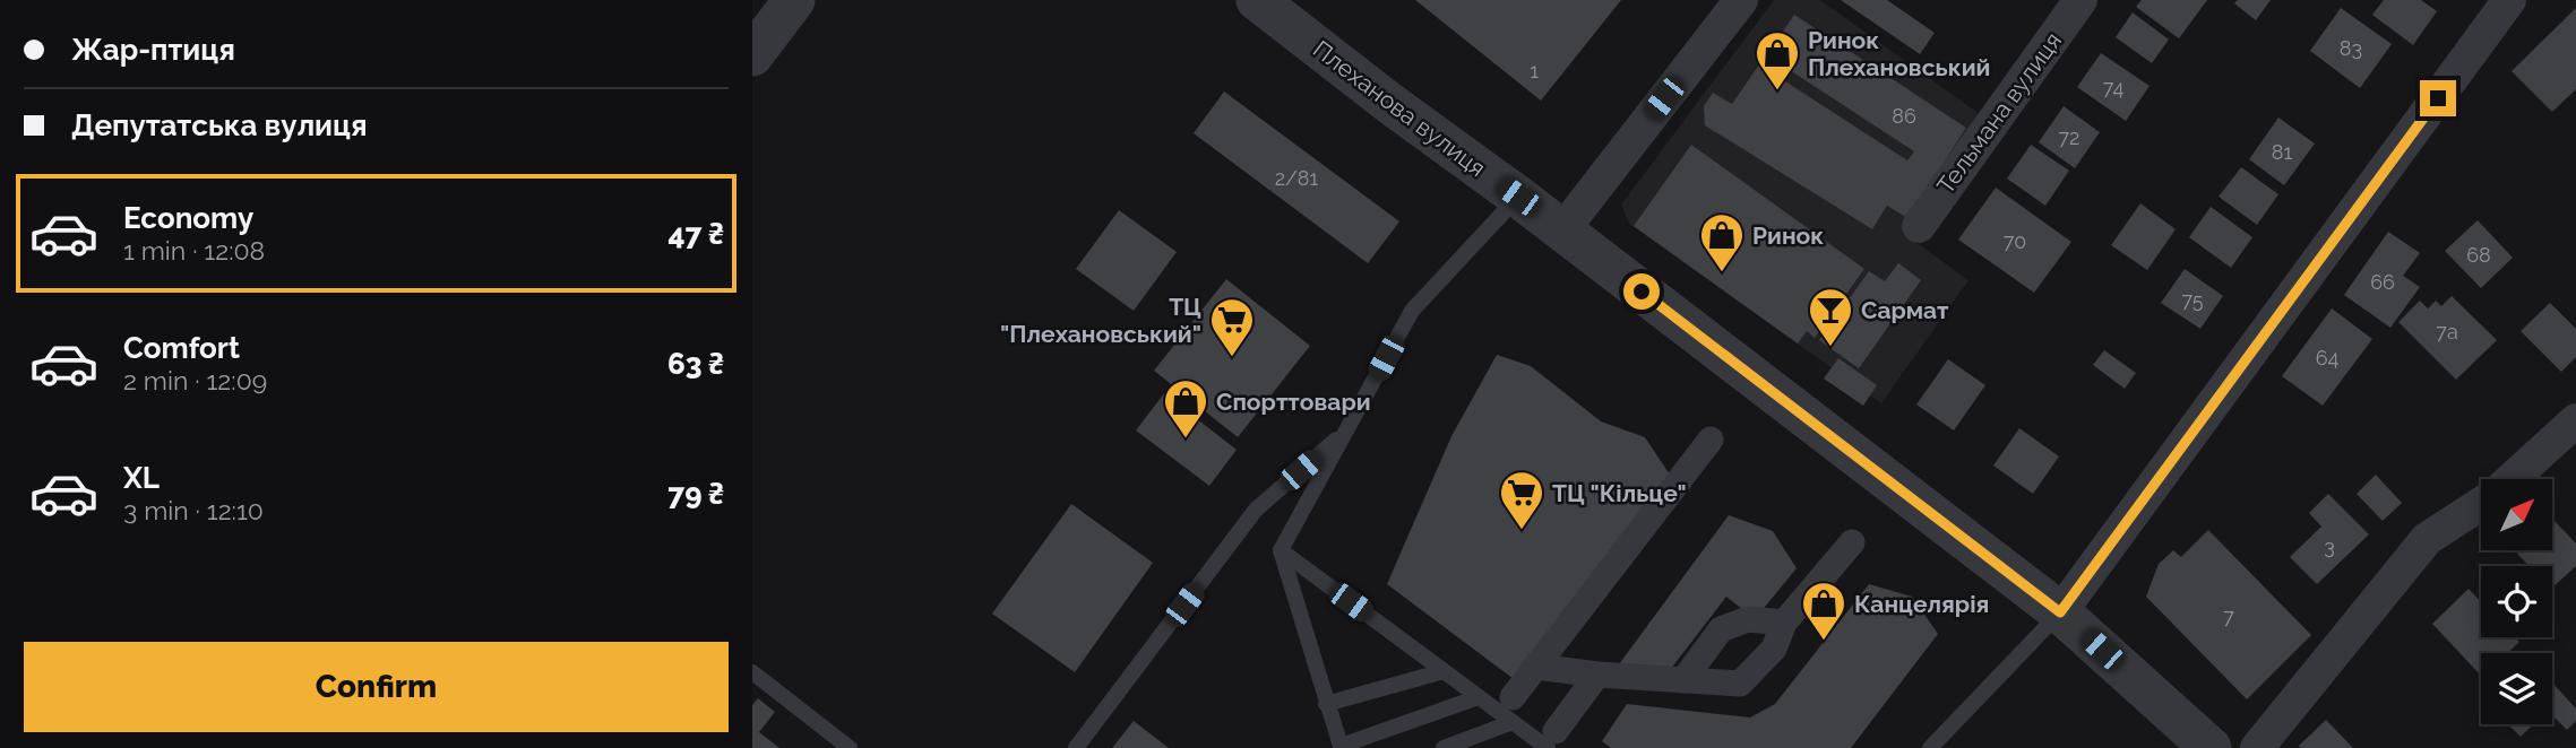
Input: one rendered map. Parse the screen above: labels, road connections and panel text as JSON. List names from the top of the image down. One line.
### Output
{"streets":{"street":["Плеханова вулиця","Тельмана вулиця"]},"places":{"shop":["Ринок Плехановський","Ринок","Спорттовари","Канцелярія"],"bar":["Сармат"],"supermarket":["ТЦ \"Плехановський\"","ТЦ \"Кільце\""]},"house_numbers":["83","1","74","86","72","81","2/81","70","68","66","75","7а","64","3","7"],"north":"top right","page":{"banner":["Жар-птиця","Депутатська вулиця"],"list":[{"name":"Economy","note":"1 min · 12:08","value":"47 ₴"},{"name":"Comfort","note":"2 min · 12:09","value":"63 ₴"},{"name":"XL","note":"3 min · 12:10","value":"79 ₴"}],"buttons":"Confirm"}}
